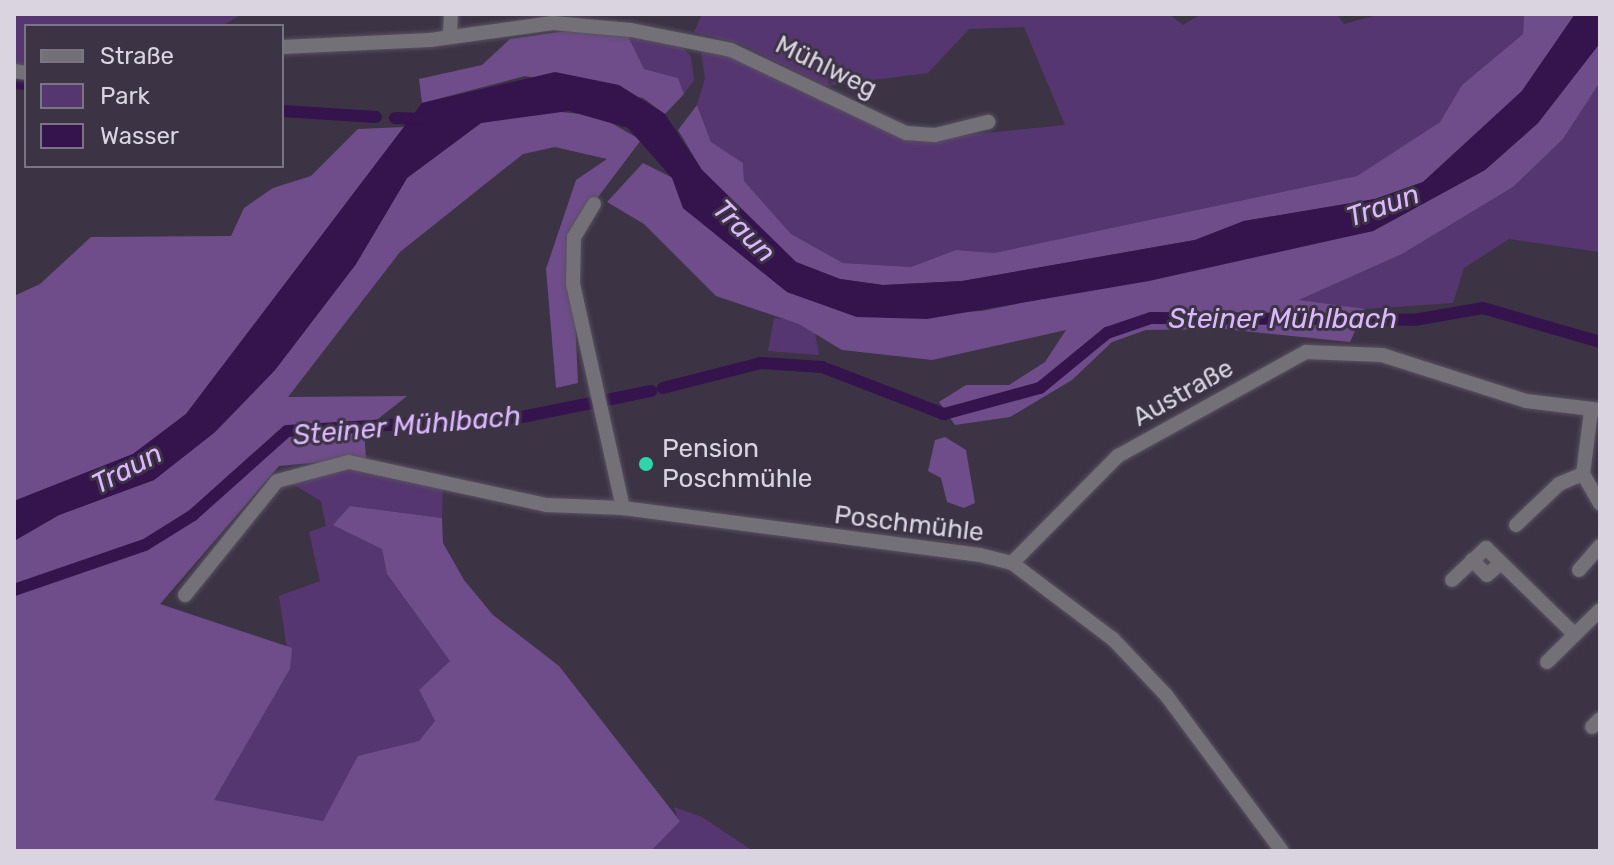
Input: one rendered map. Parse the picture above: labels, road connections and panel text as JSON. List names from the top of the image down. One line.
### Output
{"streets":{"street":["Mühlweg","Austraße","Poschmühle"]},"crossings":[["Austraße","Poschmühle"]],"water":["Traun","Steiner Mühlbach"],"places":["Pension Poschmühle"],"legend":["Straße","Park","Wasser"]}
